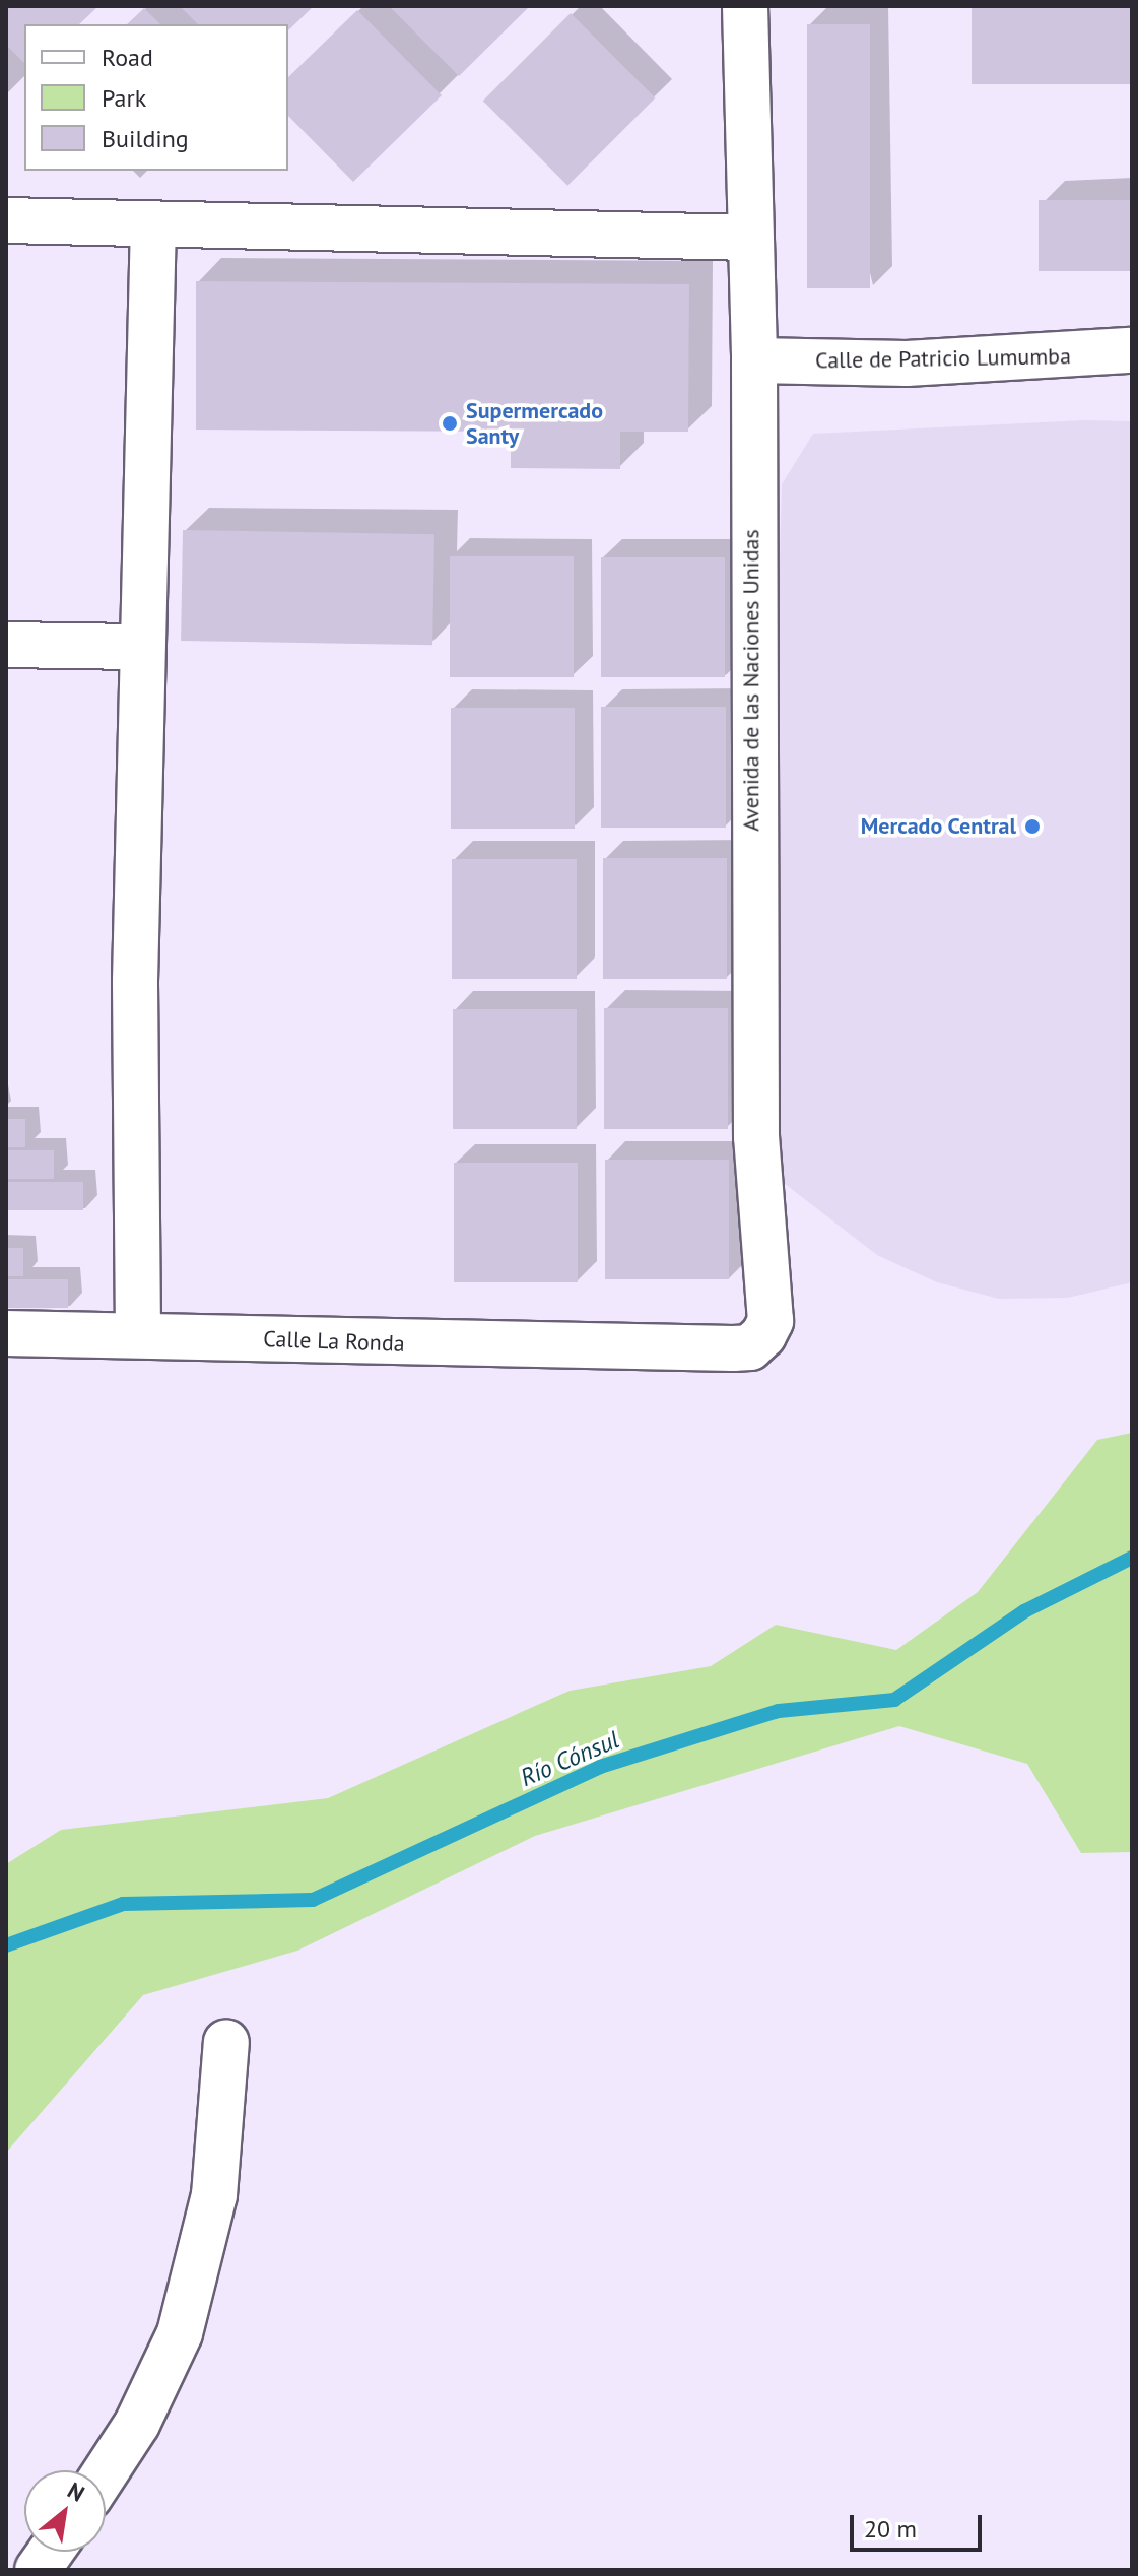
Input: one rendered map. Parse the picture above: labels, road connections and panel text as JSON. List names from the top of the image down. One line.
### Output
{"streets":{"street":["Calle de Patricio Lumumba","Avenida de las Naciones Unidas","Calle La Ronda"]},"crossings":[["Calle de Patricio Lumumba","Avenida de las Naciones Unidas"],["Avenida de las Naciones Unidas","Calle La Ronda"]],"water":["Río Cónsul"],"places":["Supermercado Santy","Mercado Central"],"legend":["Road","Park","Building"],"scale_bar":"20 m","north":"top right"}
